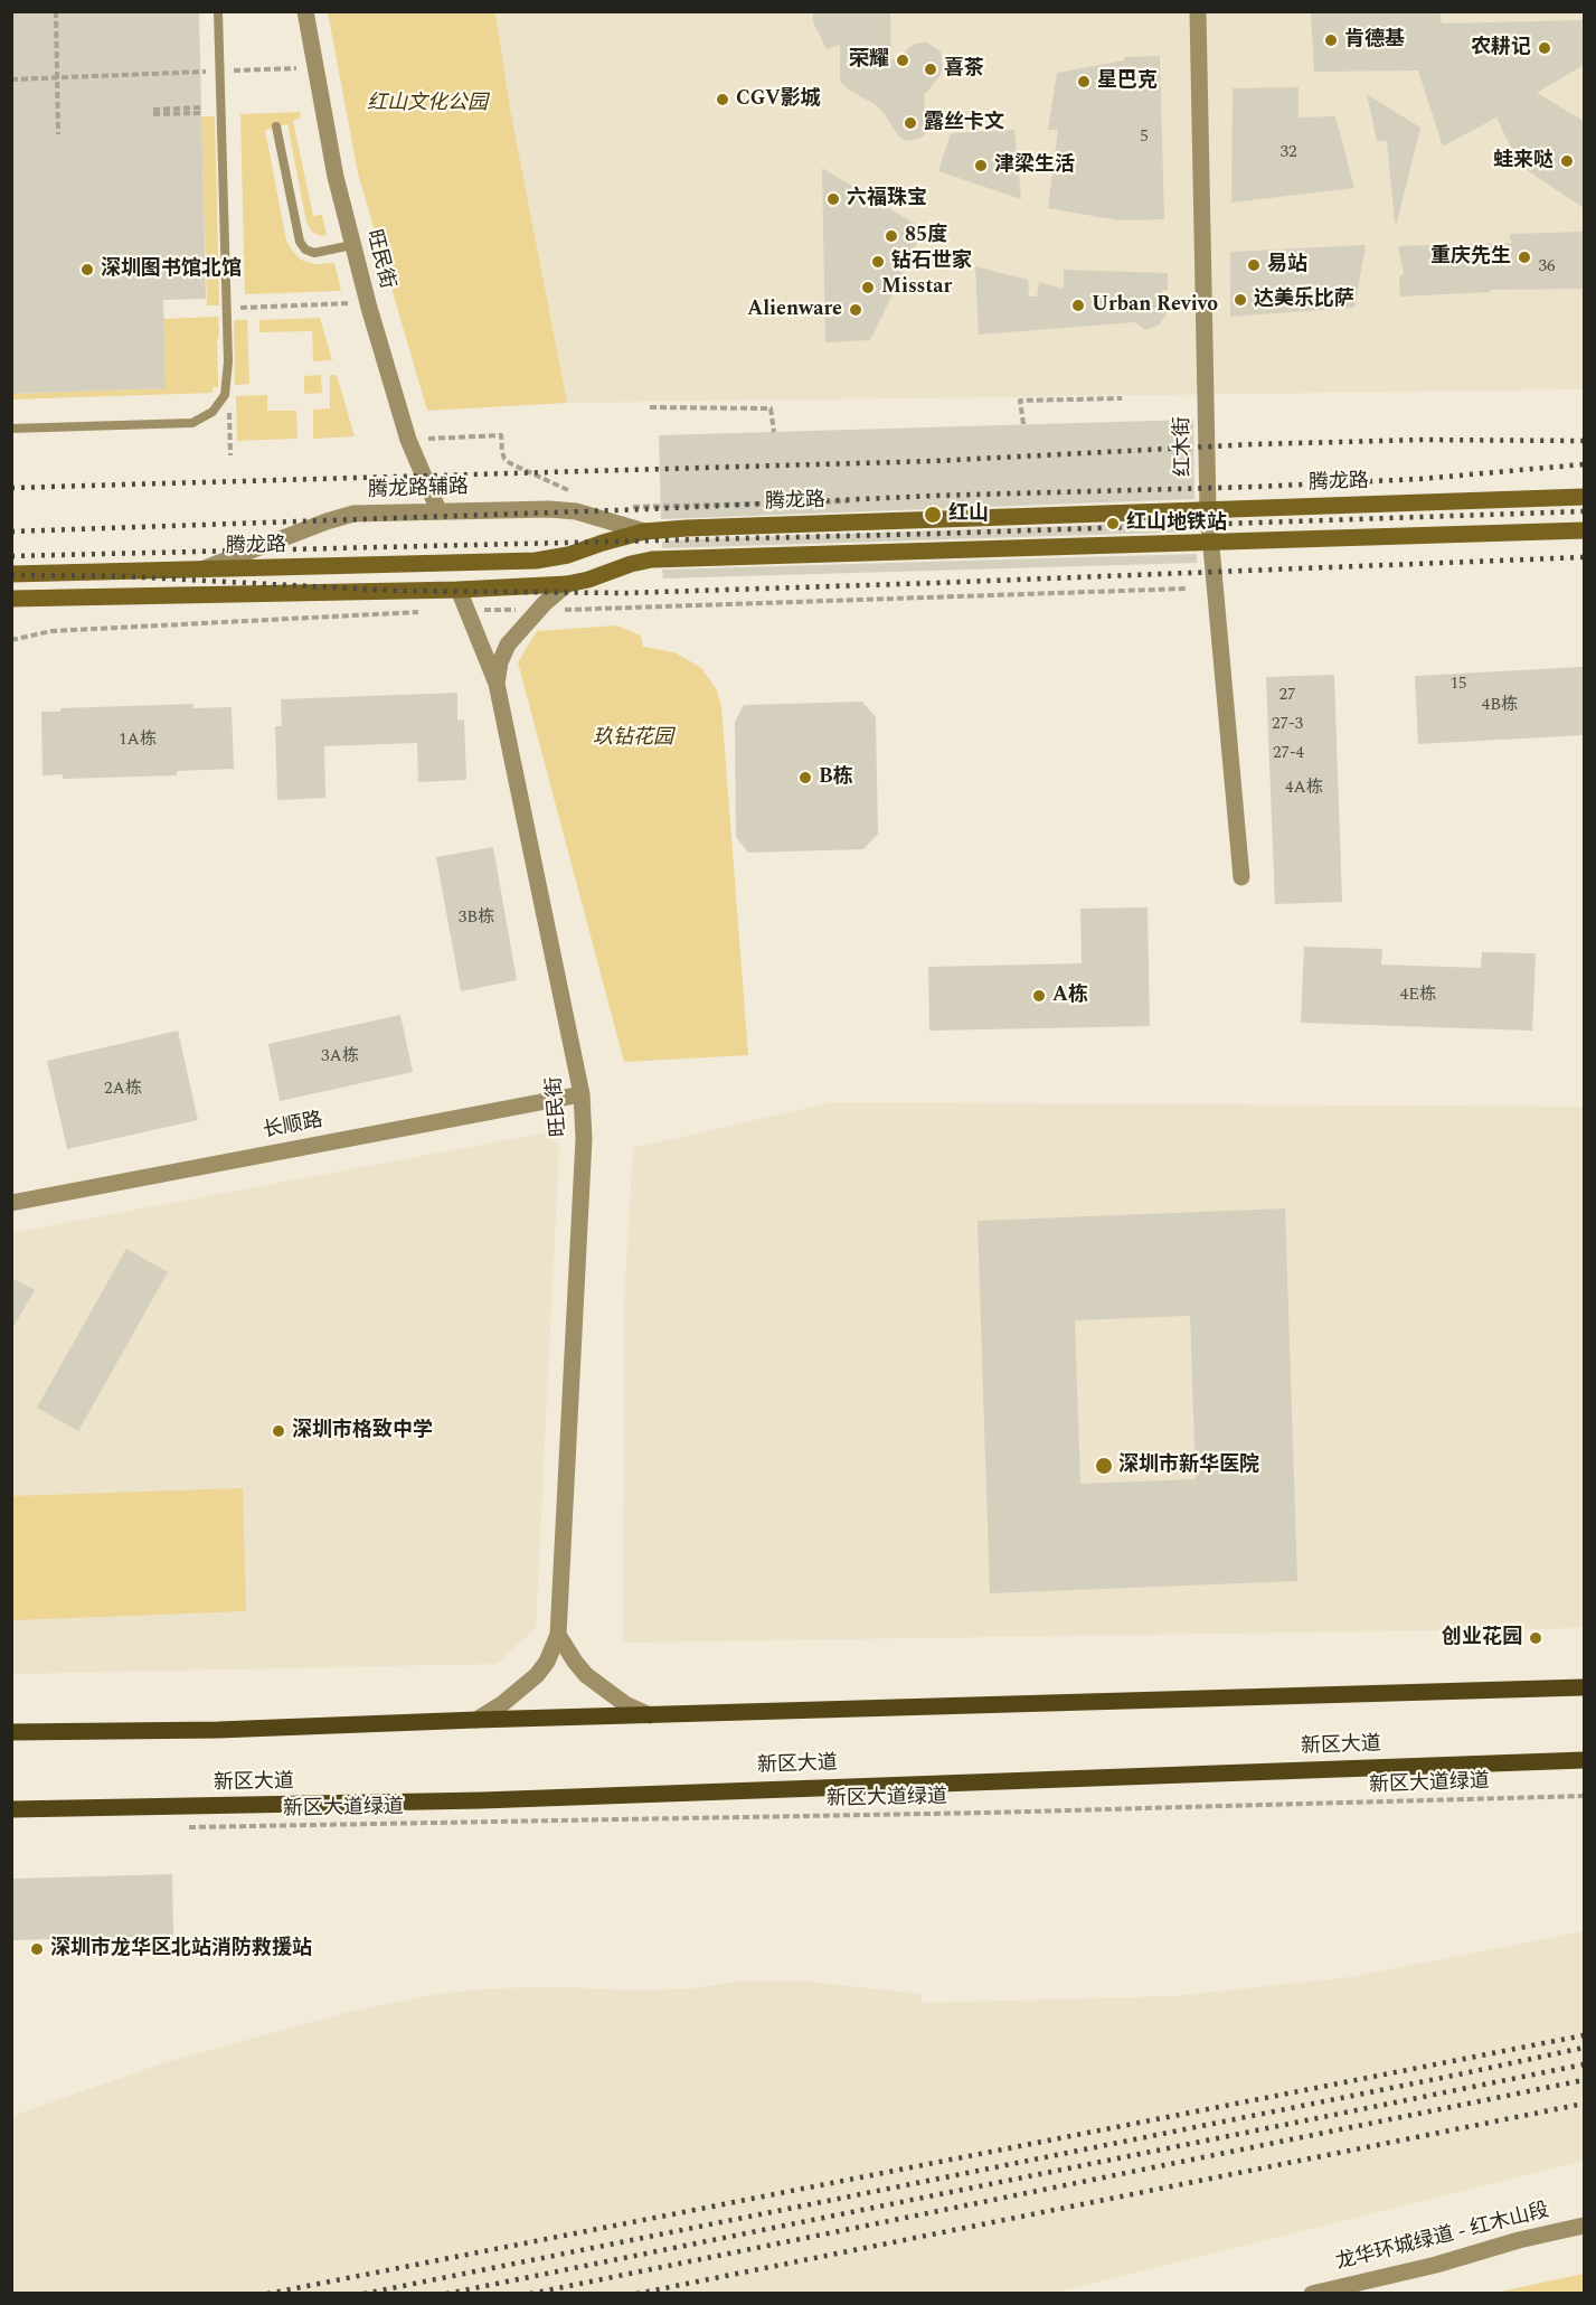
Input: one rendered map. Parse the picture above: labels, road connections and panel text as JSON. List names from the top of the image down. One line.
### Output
{"streets":{"main road":["腾龙路","新区大道"],"street":["旺民街","红木街","腾龙路辅路","长顺路","龙华环城绿道 - 红木山段"],"path":["新区大道绿道"]},"crossings":[["旺民街","腾龙路辅路"],["旺民街","长顺路"],["红木街","腾龙路"],["腾龙路","腾龙路辅路"]],"parks":["红山文化公园","玖钻花园"],"places":["肯德基","农耕记","荣耀","喜茶","星巴克","CGV影城","露丝卡文","蛙来哒","津梁生活","六福珠宝","85度","重庆先生","钻石世家","易站","深圳图书馆北馆","Misstar","达美乐比萨","Urban Revivo","Alienware","红山","红山地铁站","B栋","A栋","深圳市格致中学","深圳市新华医院","创业花园","深圳市龙华区北站消防救援站"],"house_numbers":["5","32","36","15","27","4B栋","27-3","1A栋","27-4","4A栋","3B栋","4E栋","3A栋","2A栋"]}
